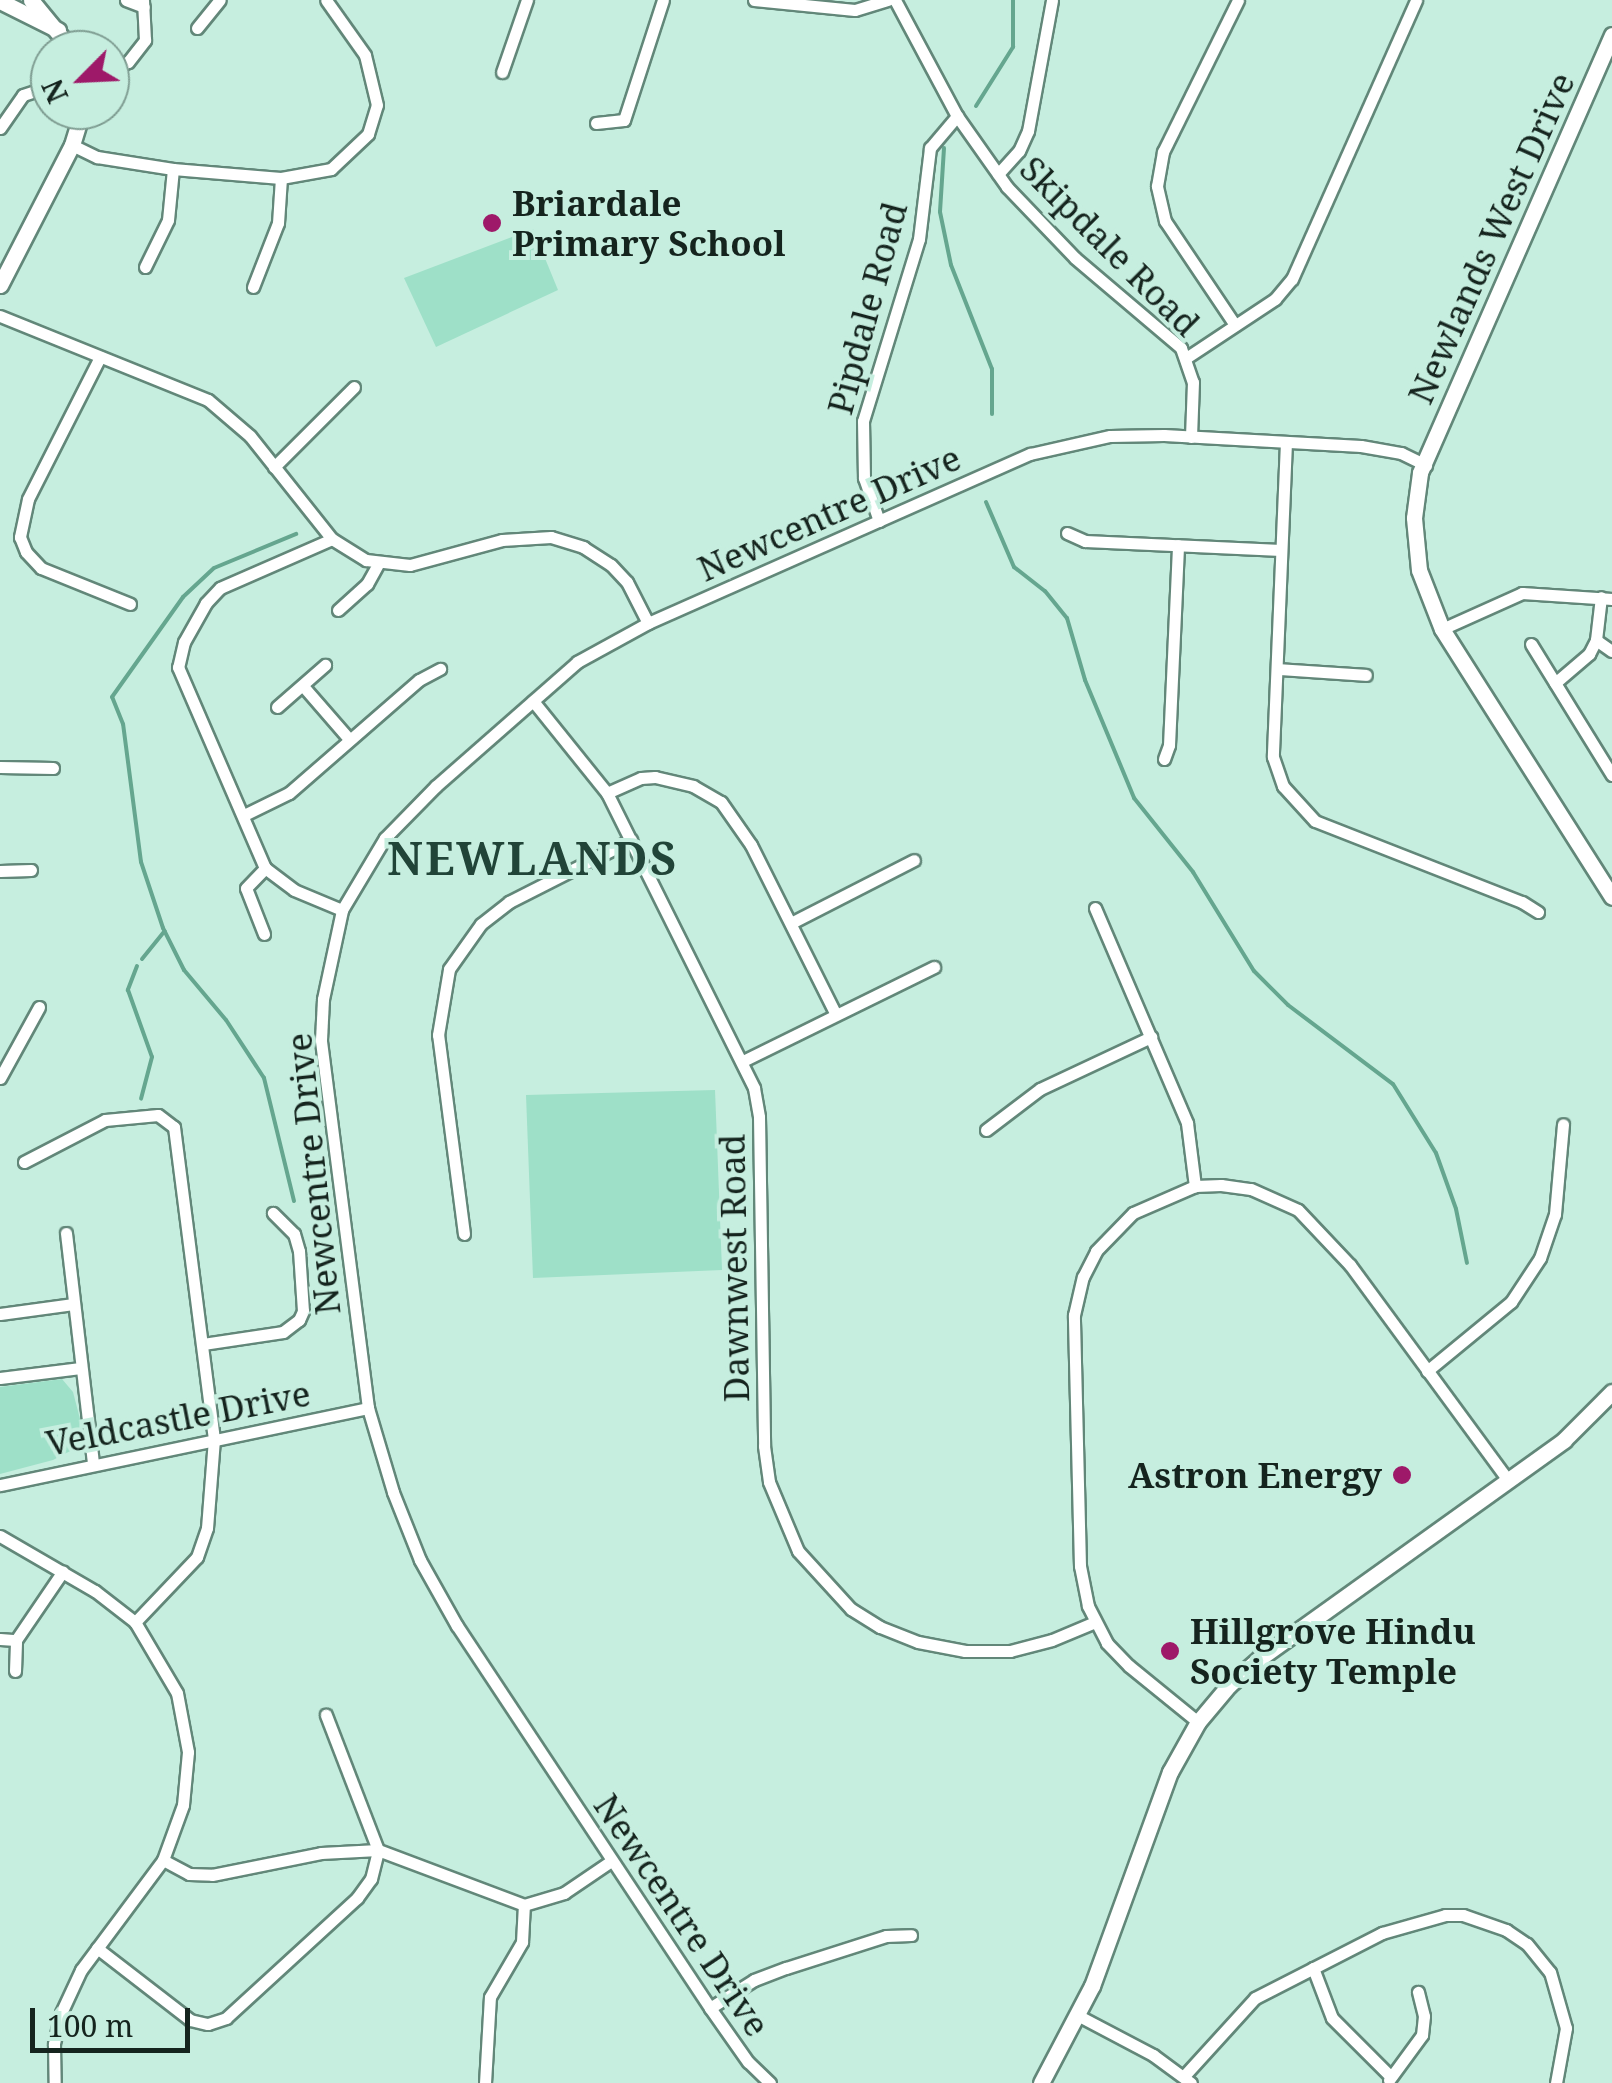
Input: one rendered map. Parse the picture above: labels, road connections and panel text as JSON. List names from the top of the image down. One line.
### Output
{"streets":{"street":["Newlands West Drive","Skipdale Road","Pipdale Road","Newcentre Drive","Dawnwest Road","Veldcastle Drive"]},"crossings":[["Newlands West Drive","Newcentre Drive"],["Skipdale Road","Pipdale Road"],["Skipdale Road","Newcentre Drive"],["Pipdale Road","Newcentre Drive"],["Newcentre Drive","Dawnwest Road"],["Newcentre Drive","Veldcastle Drive"]],"districts":["NEWLANDS"],"places":["Briardale Primary School","Astron Energy","Hillgrove Hindu Society Temple"],"scale_bar":"100 m","north":"bottom left"}
